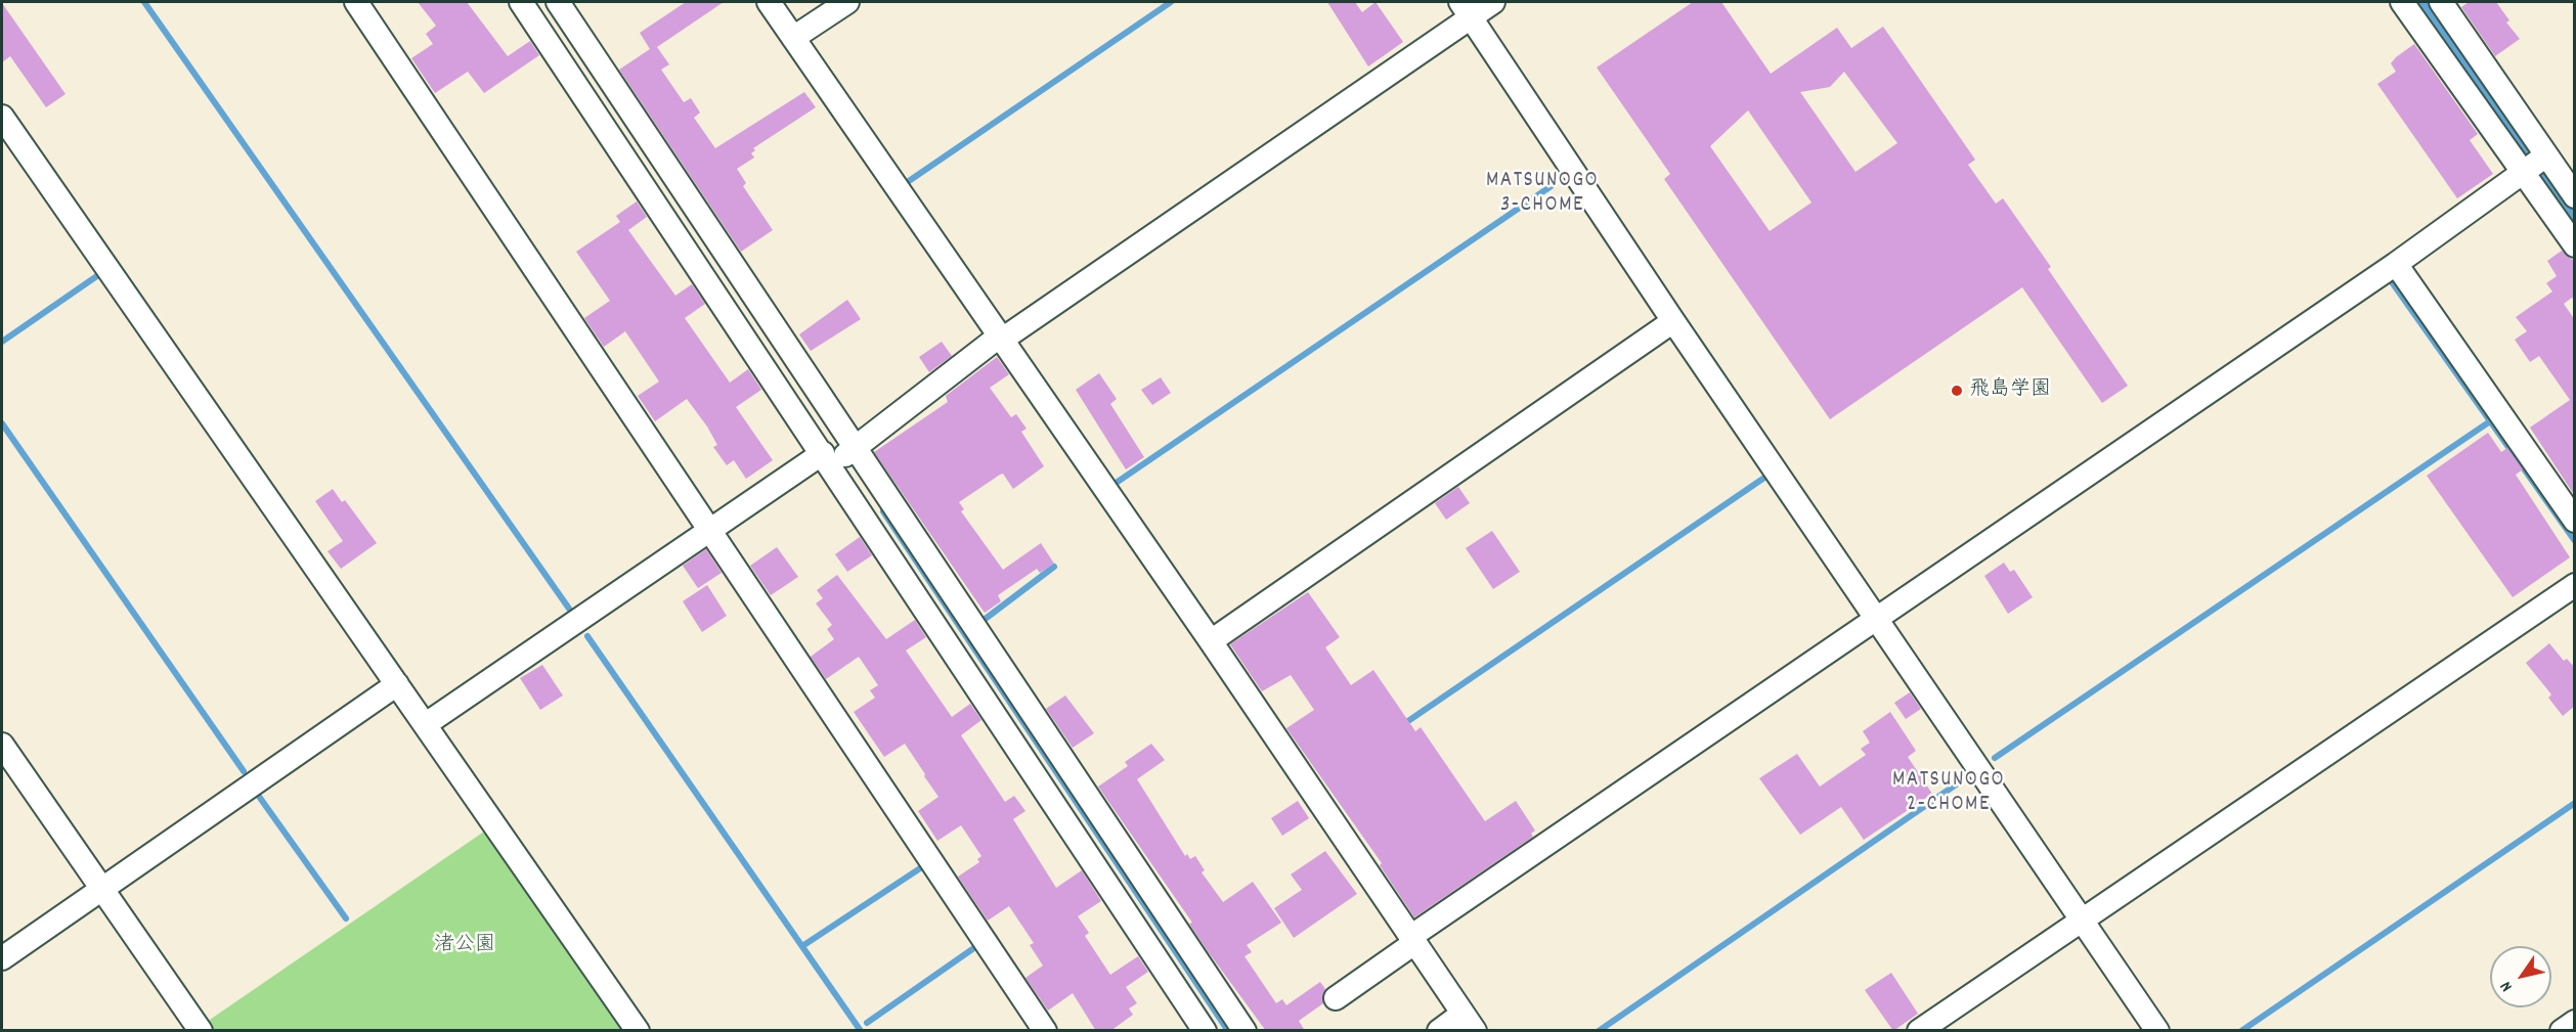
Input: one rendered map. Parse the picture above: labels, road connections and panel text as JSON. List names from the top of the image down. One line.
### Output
{"districts":["MATSUNOGO 3-CHOME","MATSUNOGO 2-CHOME"],"parks":["渚公園"],"places":["飛島学園"],"north":"bottom left"}
